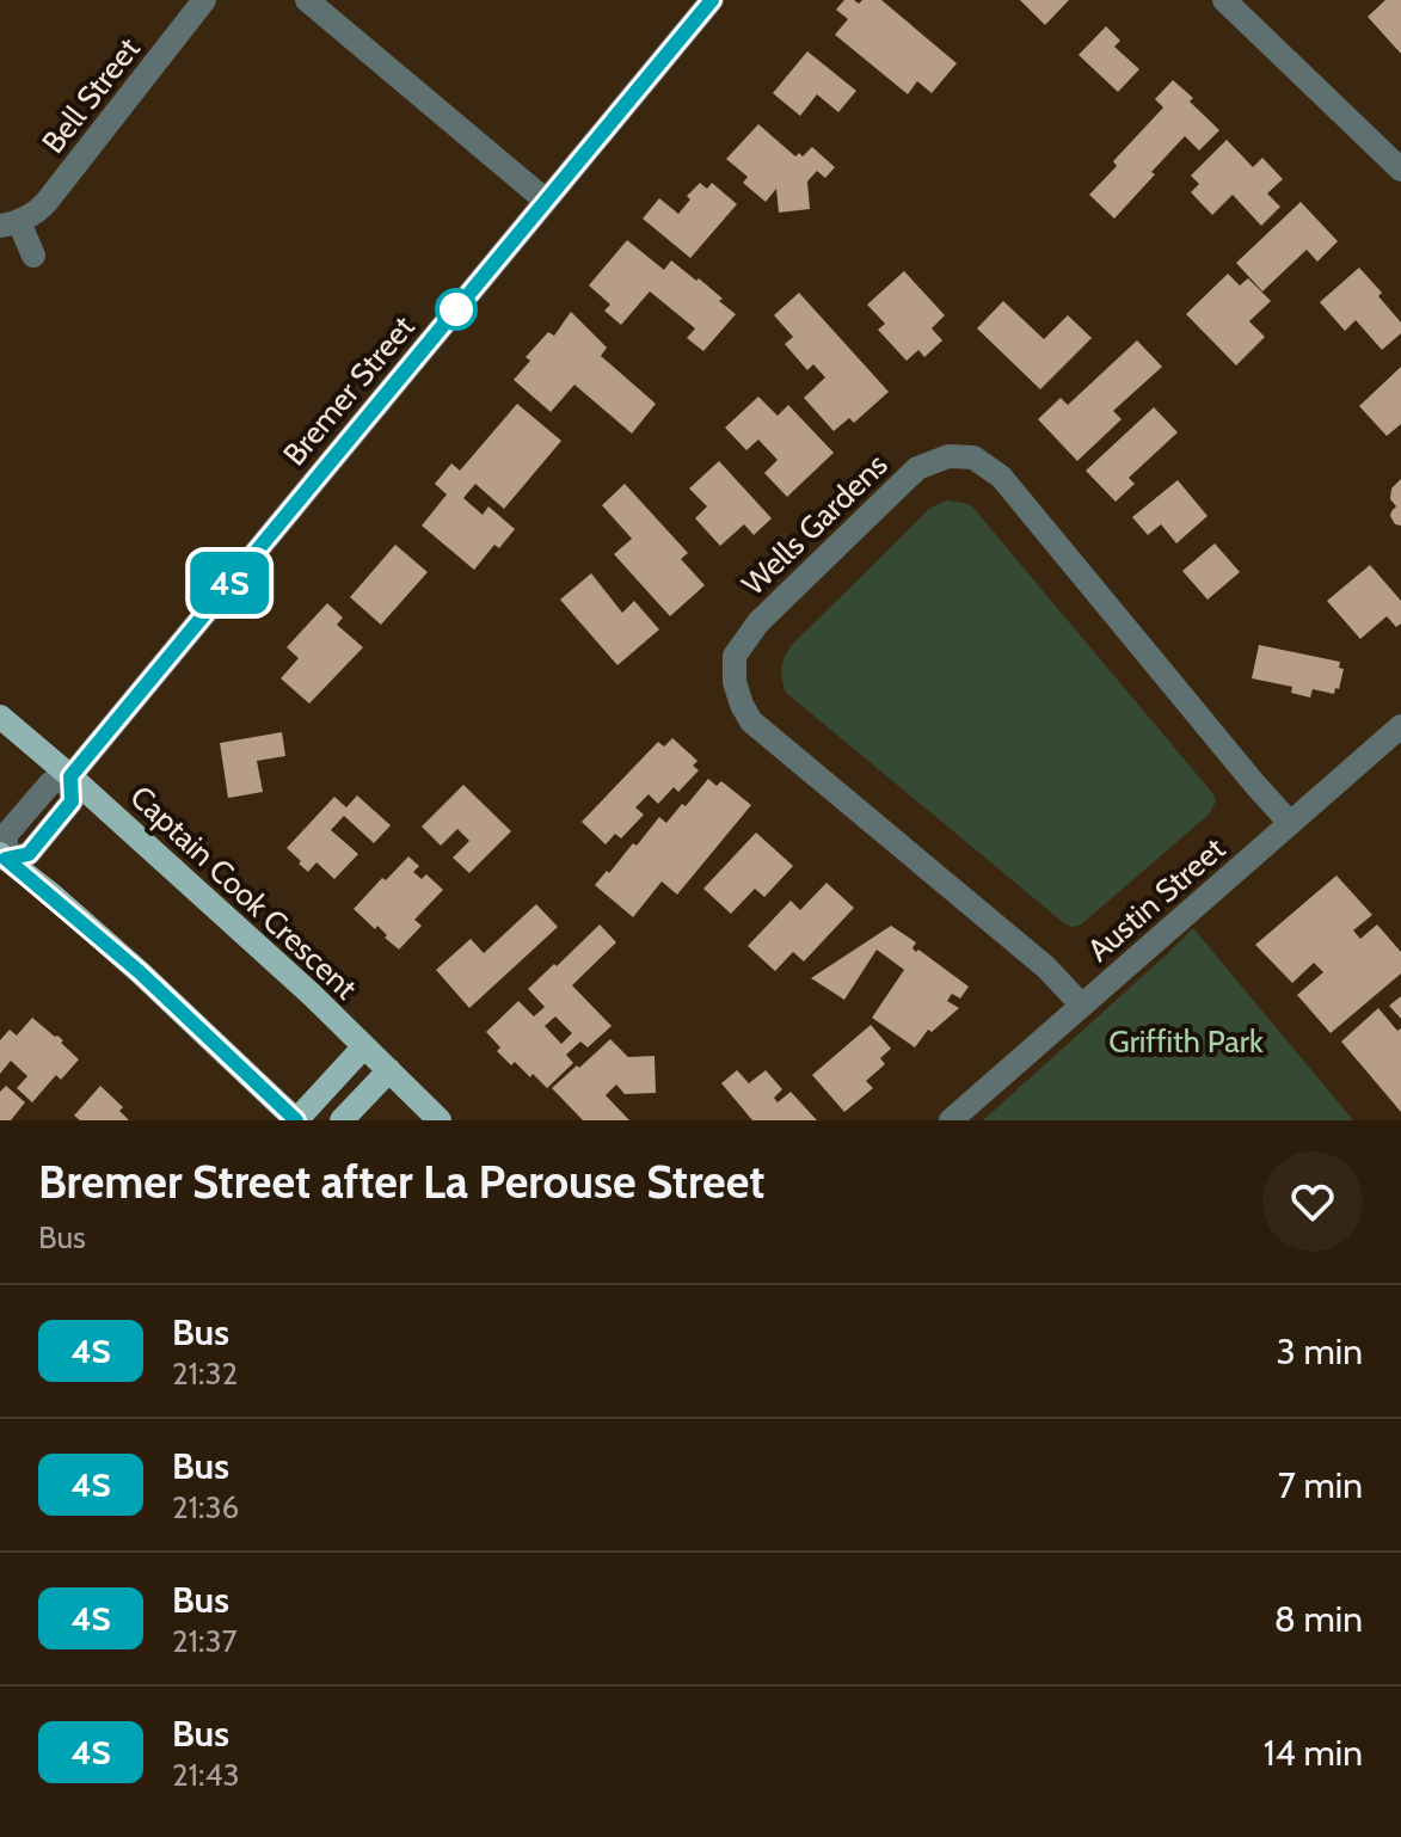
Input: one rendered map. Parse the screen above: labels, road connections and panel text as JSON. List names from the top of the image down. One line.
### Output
{"streets":{"main road":["Captain Cook Crescent"],"street":["Bell Street","Bremer Street","Wells Gardens","Austin Street"]},"crossings":[["Bremer Street","Captain Cook Crescent"],["Wells Gardens","Austin Street"]],"parks":["Griffith Park"],"lines":["bus line 4S"],"page":{"on_map":"4S","heading":["Bremer Street after La Perouse Street","Bus"],"list":[{"mark":"4S","name":"Bus","note":"21:32","value":"3 min"},{"mark":"4S","name":"Bus","note":"21:36","value":"7 min"},{"mark":"4S","name":"Bus","note":"21:37","value":"8 min"},{"mark":"4S","name":"Bus","note":"21:43","value":"14 min"}]}}
